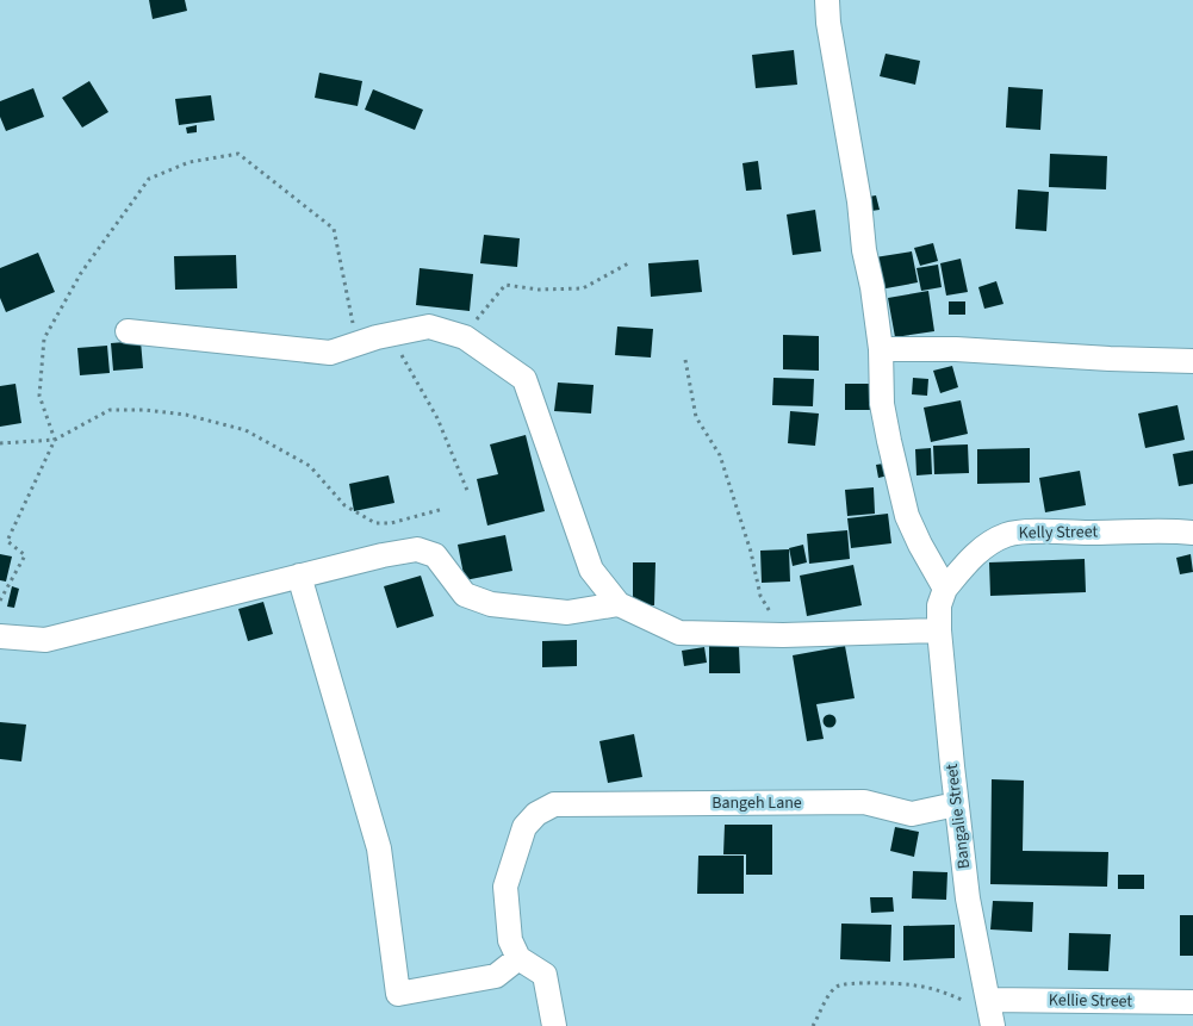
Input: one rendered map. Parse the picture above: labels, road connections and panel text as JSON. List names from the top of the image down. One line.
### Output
{"streets":{"street":["Kelly Street","Bangeh Lane","Bangalie Street","Kellie Street"]},"crossings":[["Kelly Street","Bangalie Street"],["Bangeh Lane","Bangalie Street"],["Bangalie Street","Kellie Street"]]}
